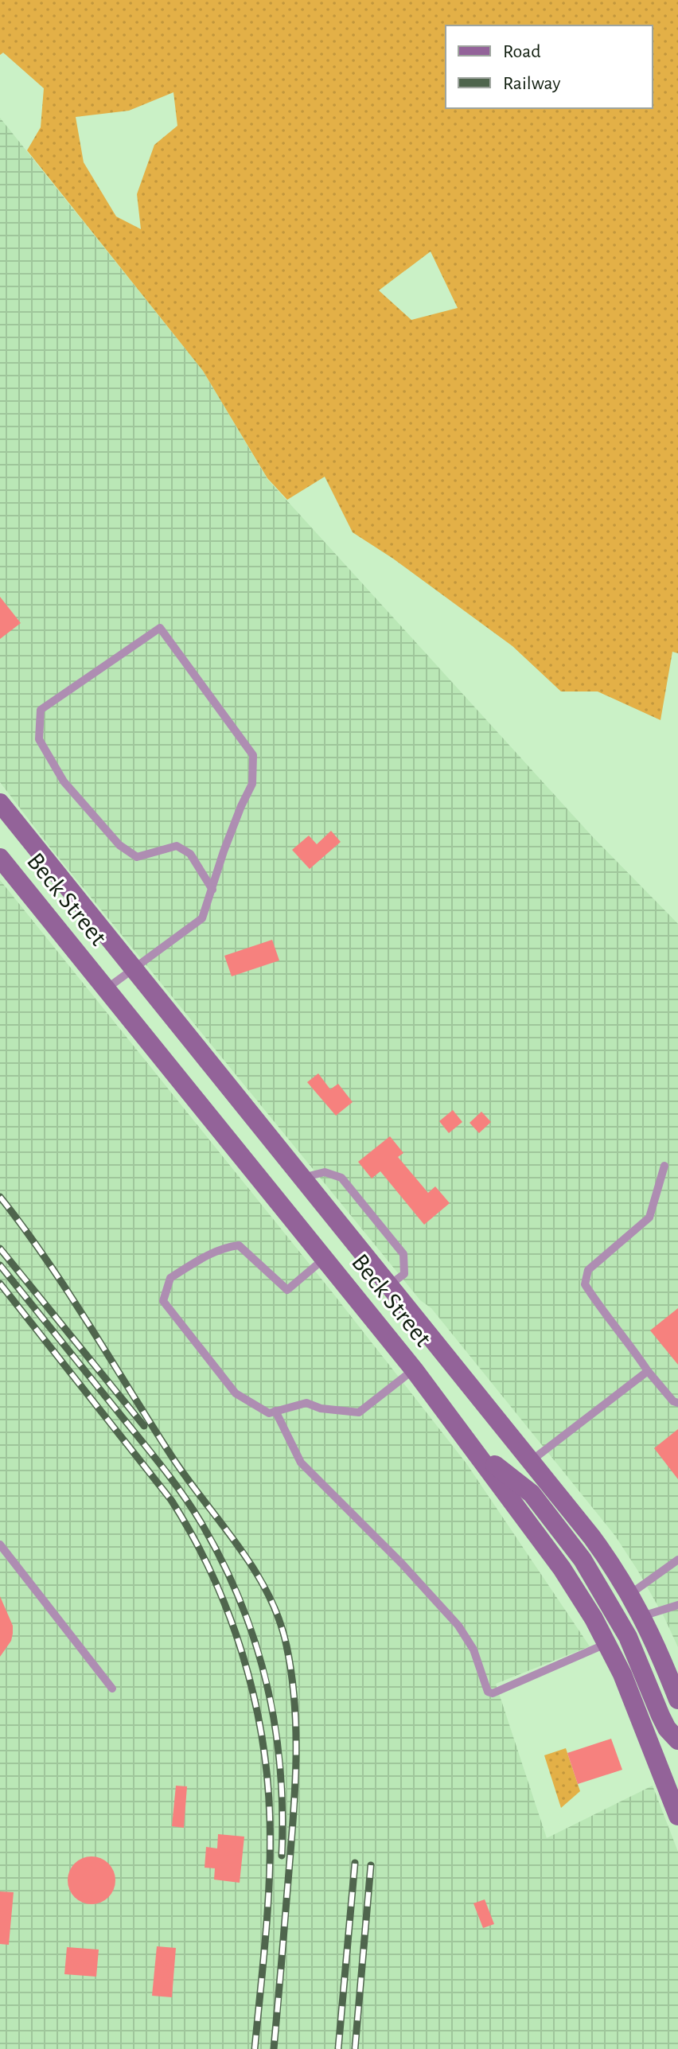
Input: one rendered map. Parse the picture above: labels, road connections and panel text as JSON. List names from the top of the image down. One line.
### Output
{"streets":{"main road":["Beck Street"]},"legend":["Road","Railway"]}
